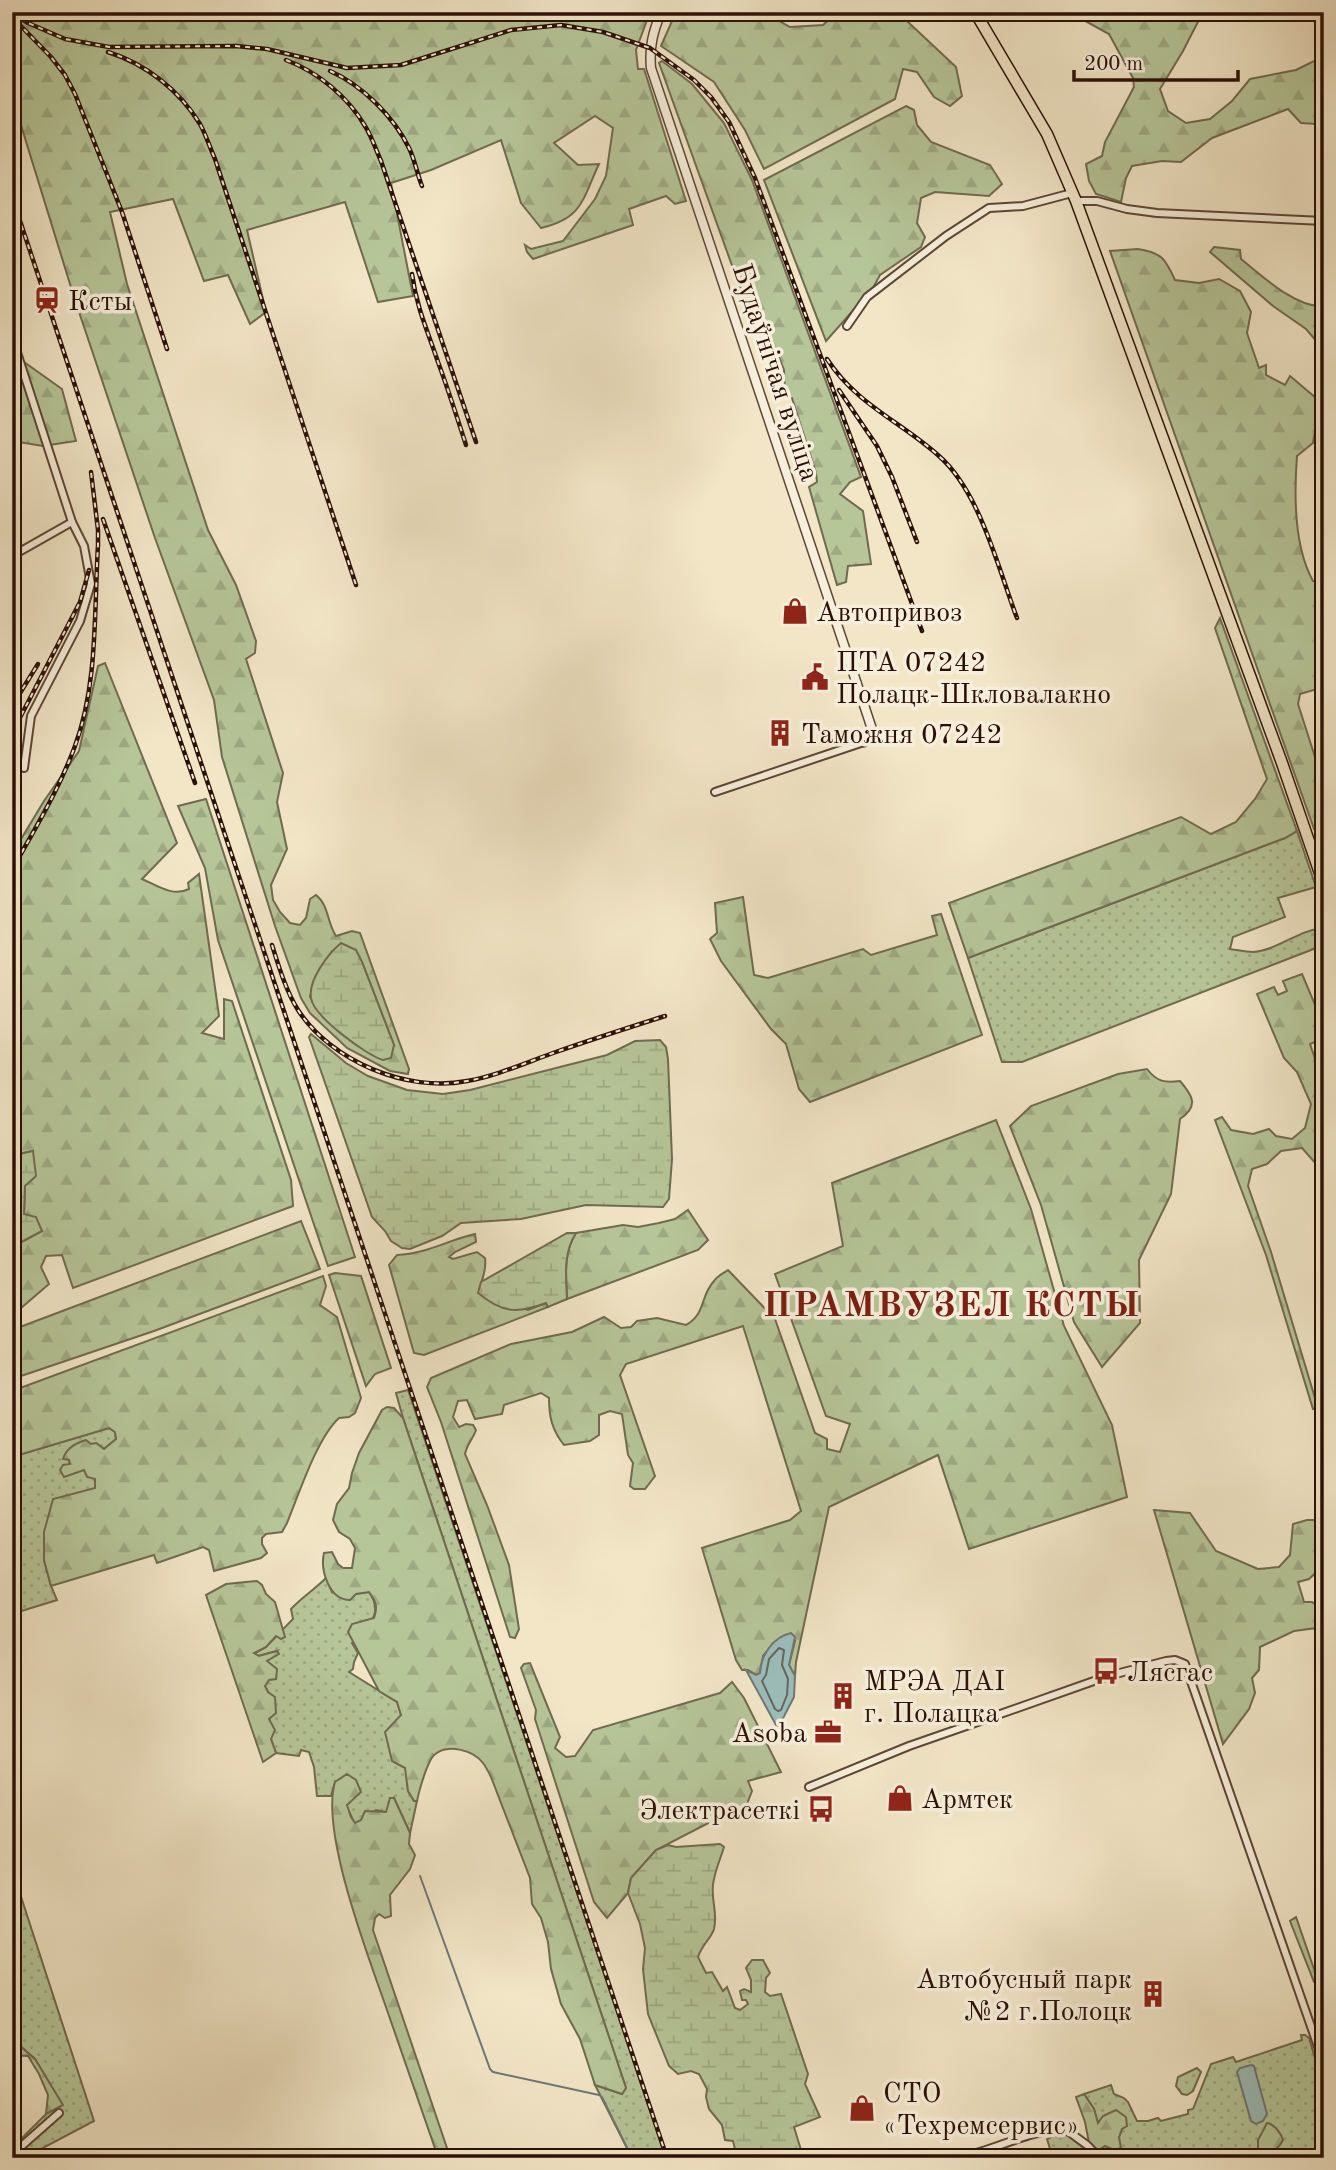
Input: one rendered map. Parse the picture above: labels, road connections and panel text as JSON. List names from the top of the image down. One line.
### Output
{"streets":{"street":["Будаўнічая вуліца"]},"districts":["ПРАМВУЗЕЛ КСТЫ"],"places":{"station":["Ксты"],"shop":["Автопривоз","Армтек","СТО «Техремсервис»"],"public building":["ПТА 07242 Полацк-Шкловалакно"],"building":["Таможня 07242","МРЭА ДАІ г. Полацка","Автобусный парк №2 г.Полоцк"],"bus stop":["Лясгас","Электрасеткі"],"office":["Asoba"]},"scale_bar":"200 m"}
